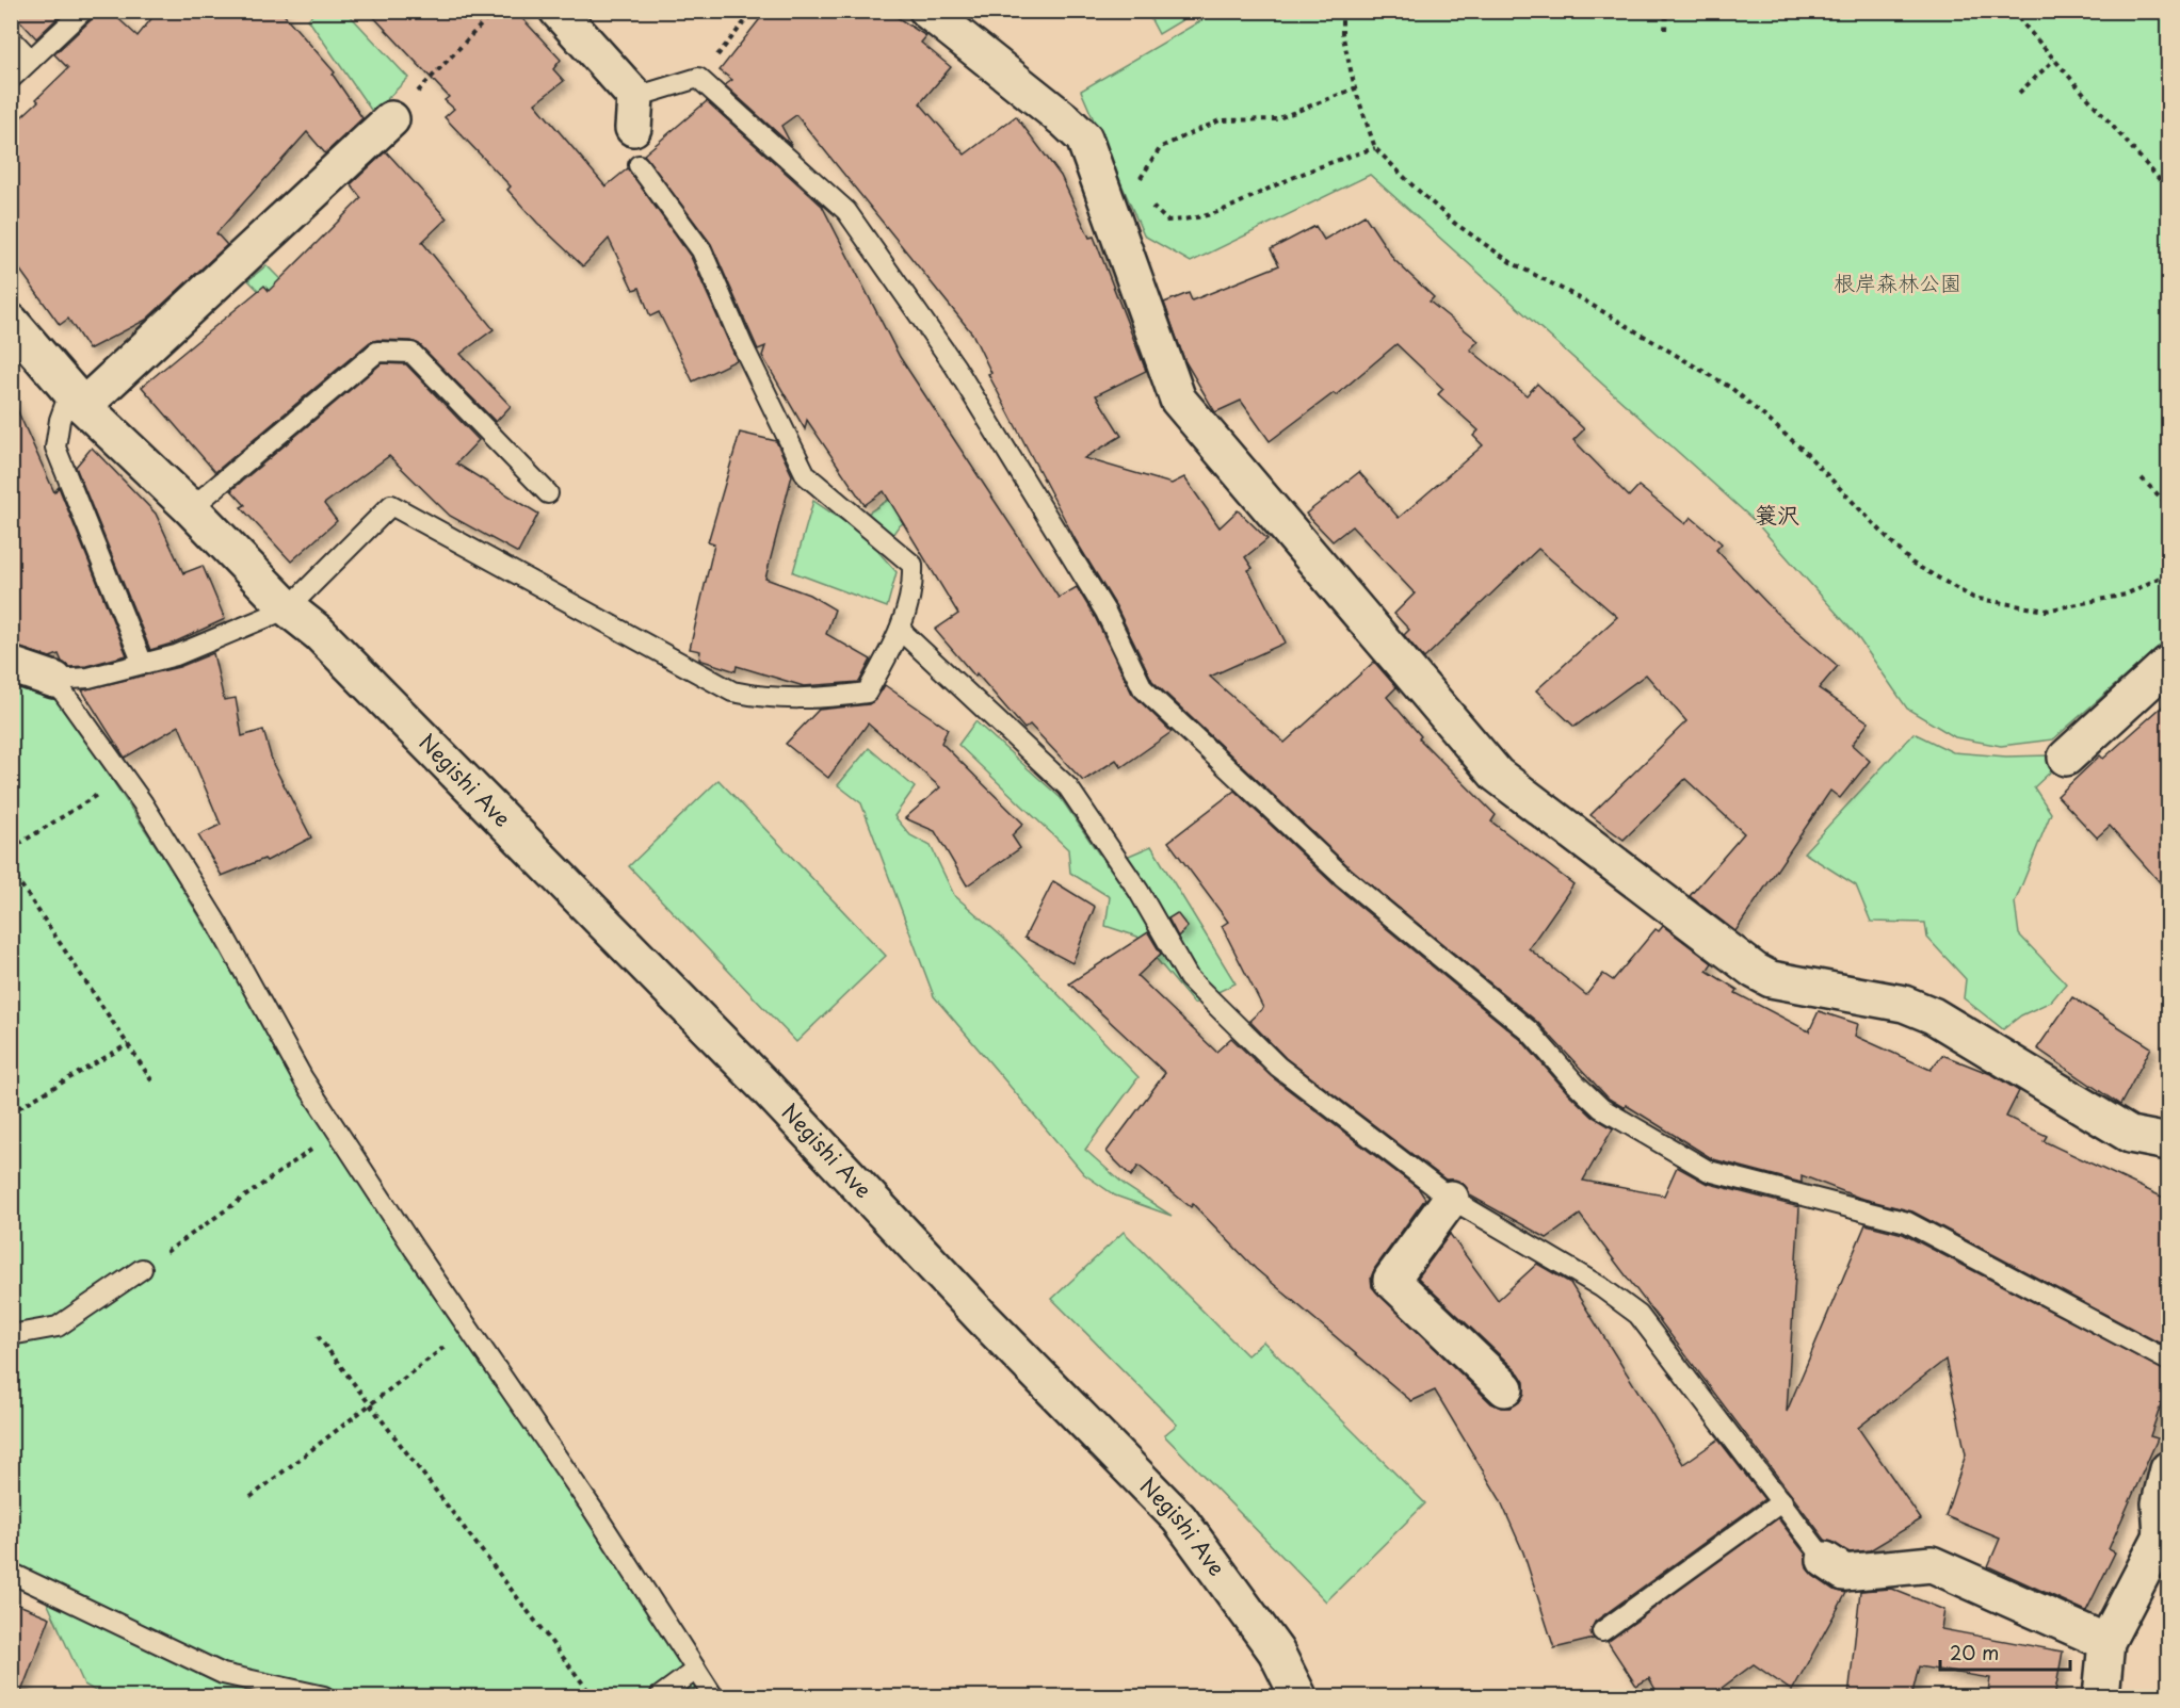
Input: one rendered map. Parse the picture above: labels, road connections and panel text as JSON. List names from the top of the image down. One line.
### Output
{"streets":{"street":["Negishi Ave"]},"districts":["簑沢"],"parks":["根岸森林公園"],"scale_bar":"20 m"}
